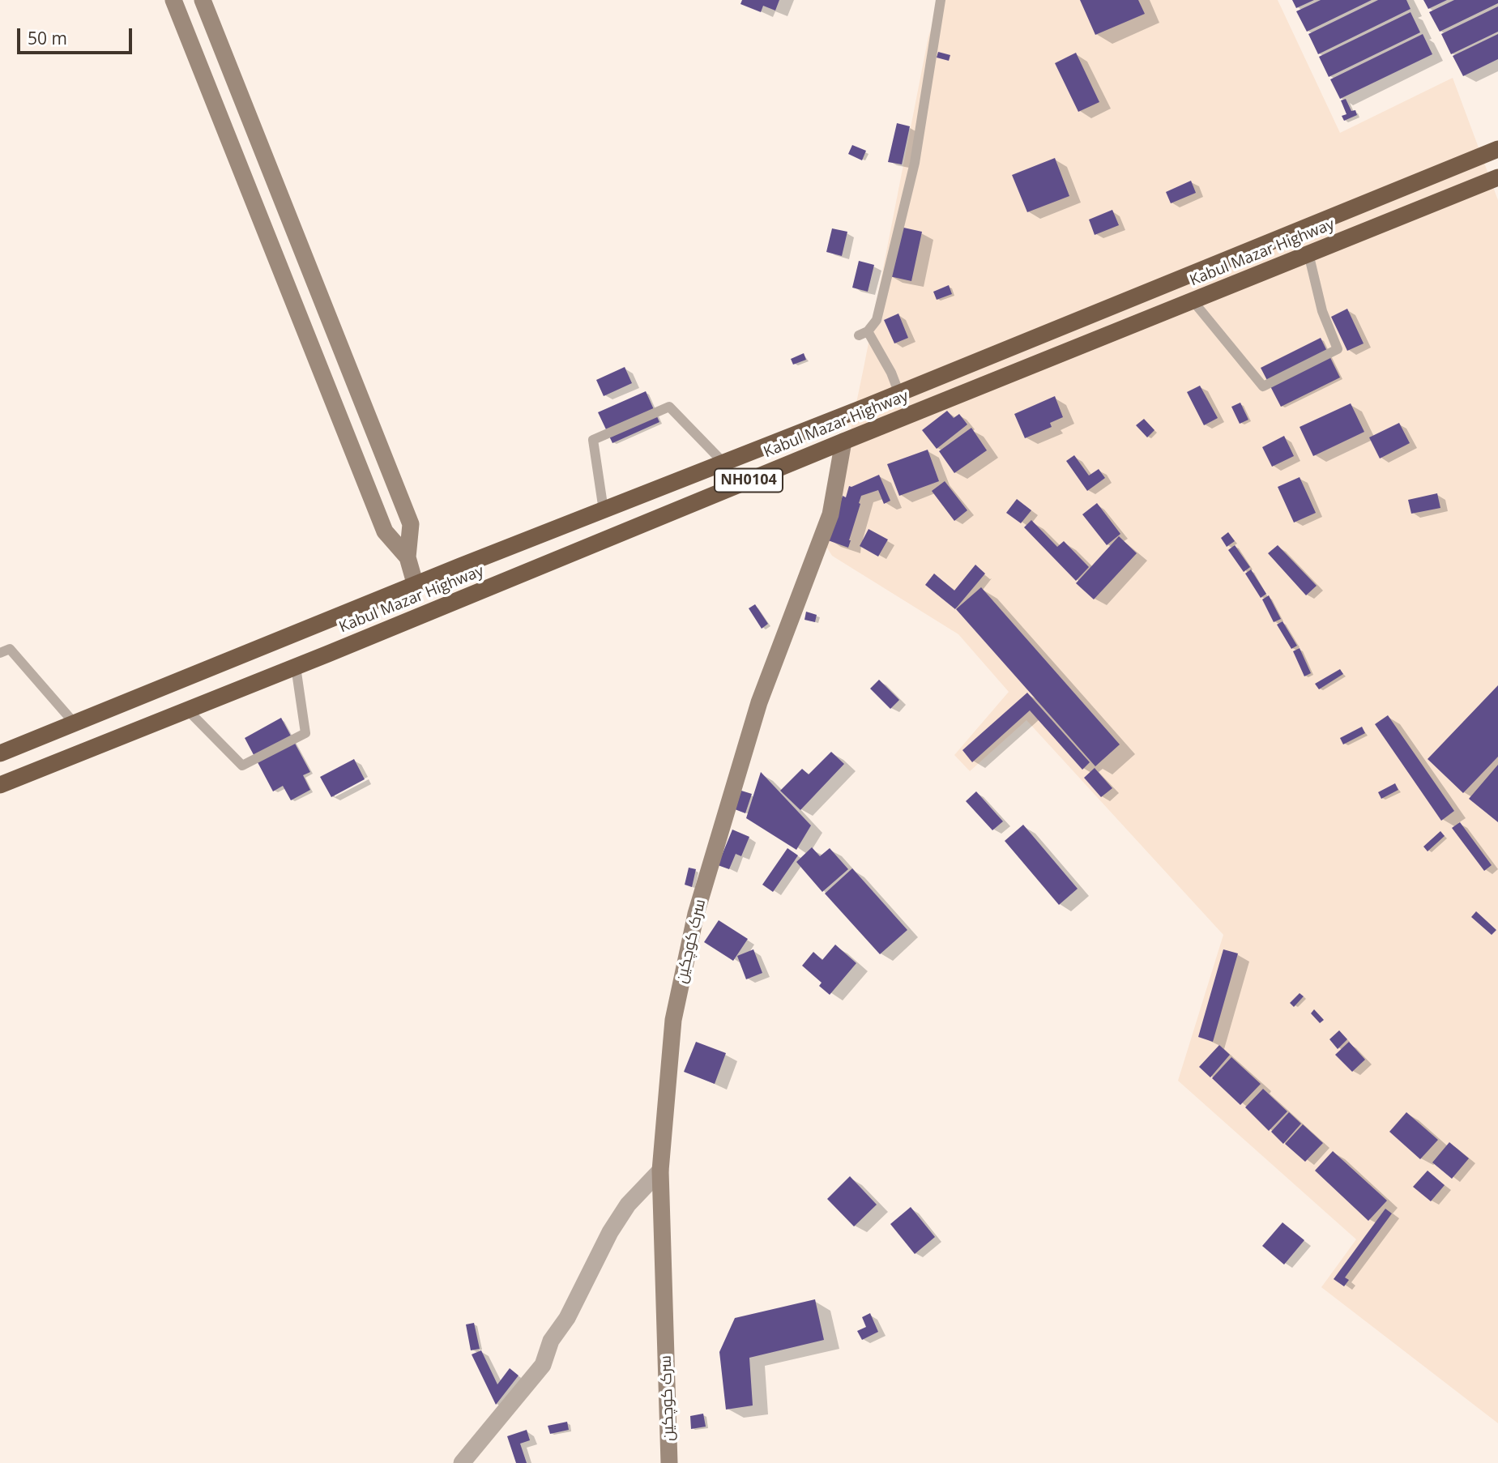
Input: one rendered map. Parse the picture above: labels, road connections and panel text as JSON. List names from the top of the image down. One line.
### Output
{"streets":{"highway":["Kabul Mazar Highway","NH0104"],"street":["سرک کوچکین"]},"crossings":[["Kabul Mazar Highway","سرک کوچکین"]],"scale_bar":"50 m"}
